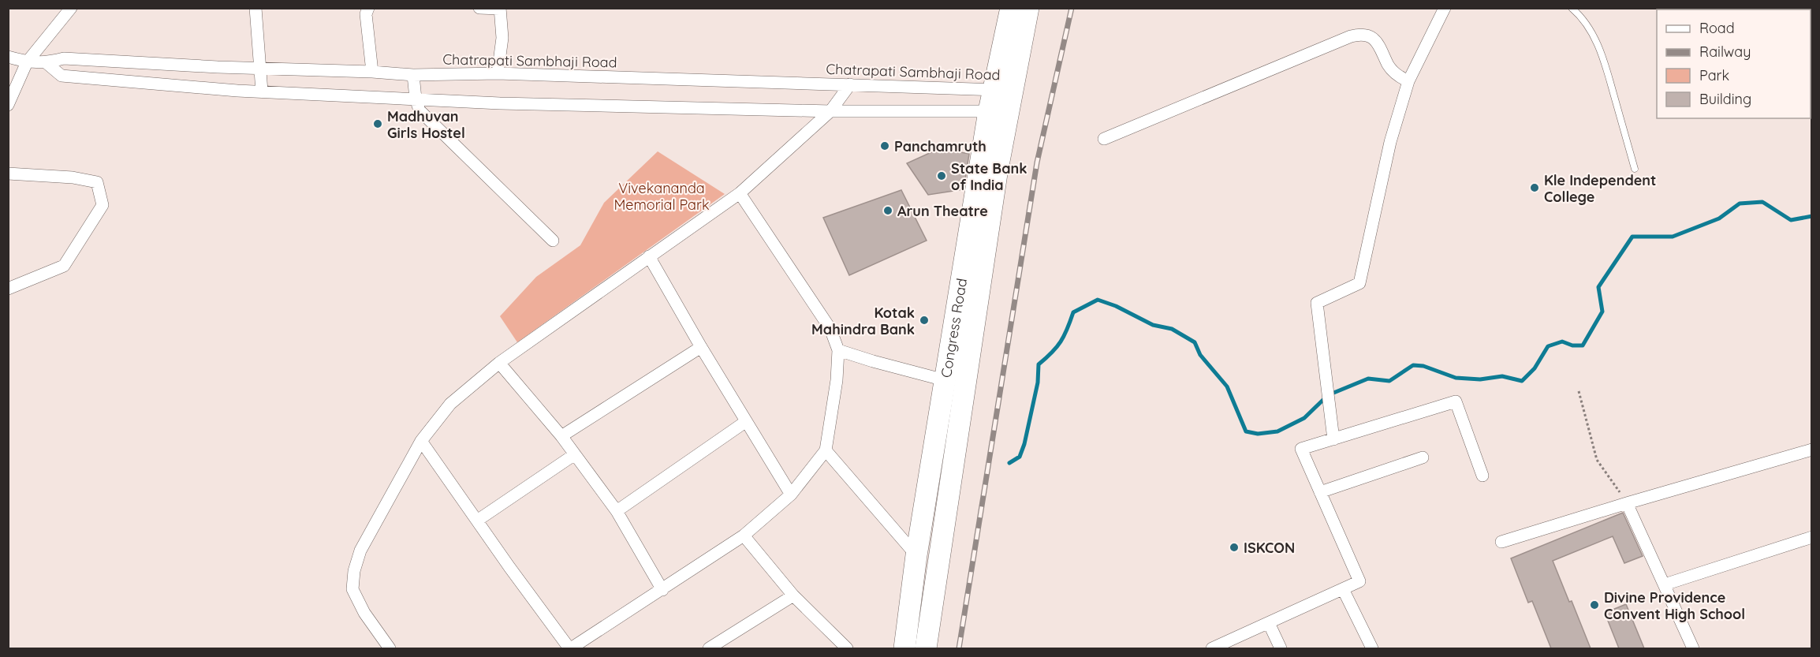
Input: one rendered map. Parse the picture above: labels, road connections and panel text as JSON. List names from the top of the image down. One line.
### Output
{"streets":{"highway":["Congress Road"],"street":["Chatrapati Sambhaji Road"]},"crossings":[["Chatrapati Sambhaji Road","Congress Road"]],"parks":["Vivekananda Memorial Park"],"places":["Madhuvan Girls Hostel","Panchamruth","State Bank of India","Kle Independent College","Arun Theatre","Kotak Mahindra Bank","ISKCON","Divine Providence Convent High School"],"legend":["Road","Railway","Park","Building"]}
